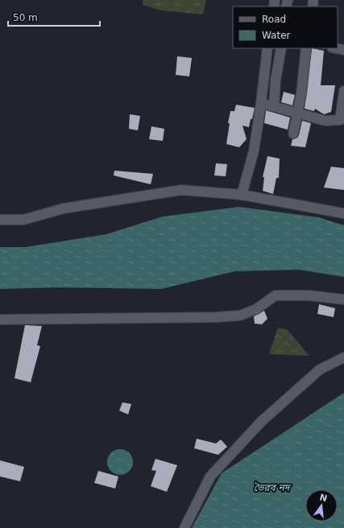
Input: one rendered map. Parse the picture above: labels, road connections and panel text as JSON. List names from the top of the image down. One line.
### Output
{"water":["ভৈরব নদ"],"legend":["Road","Water"],"scale_bar":"50 m","north":"top"}
